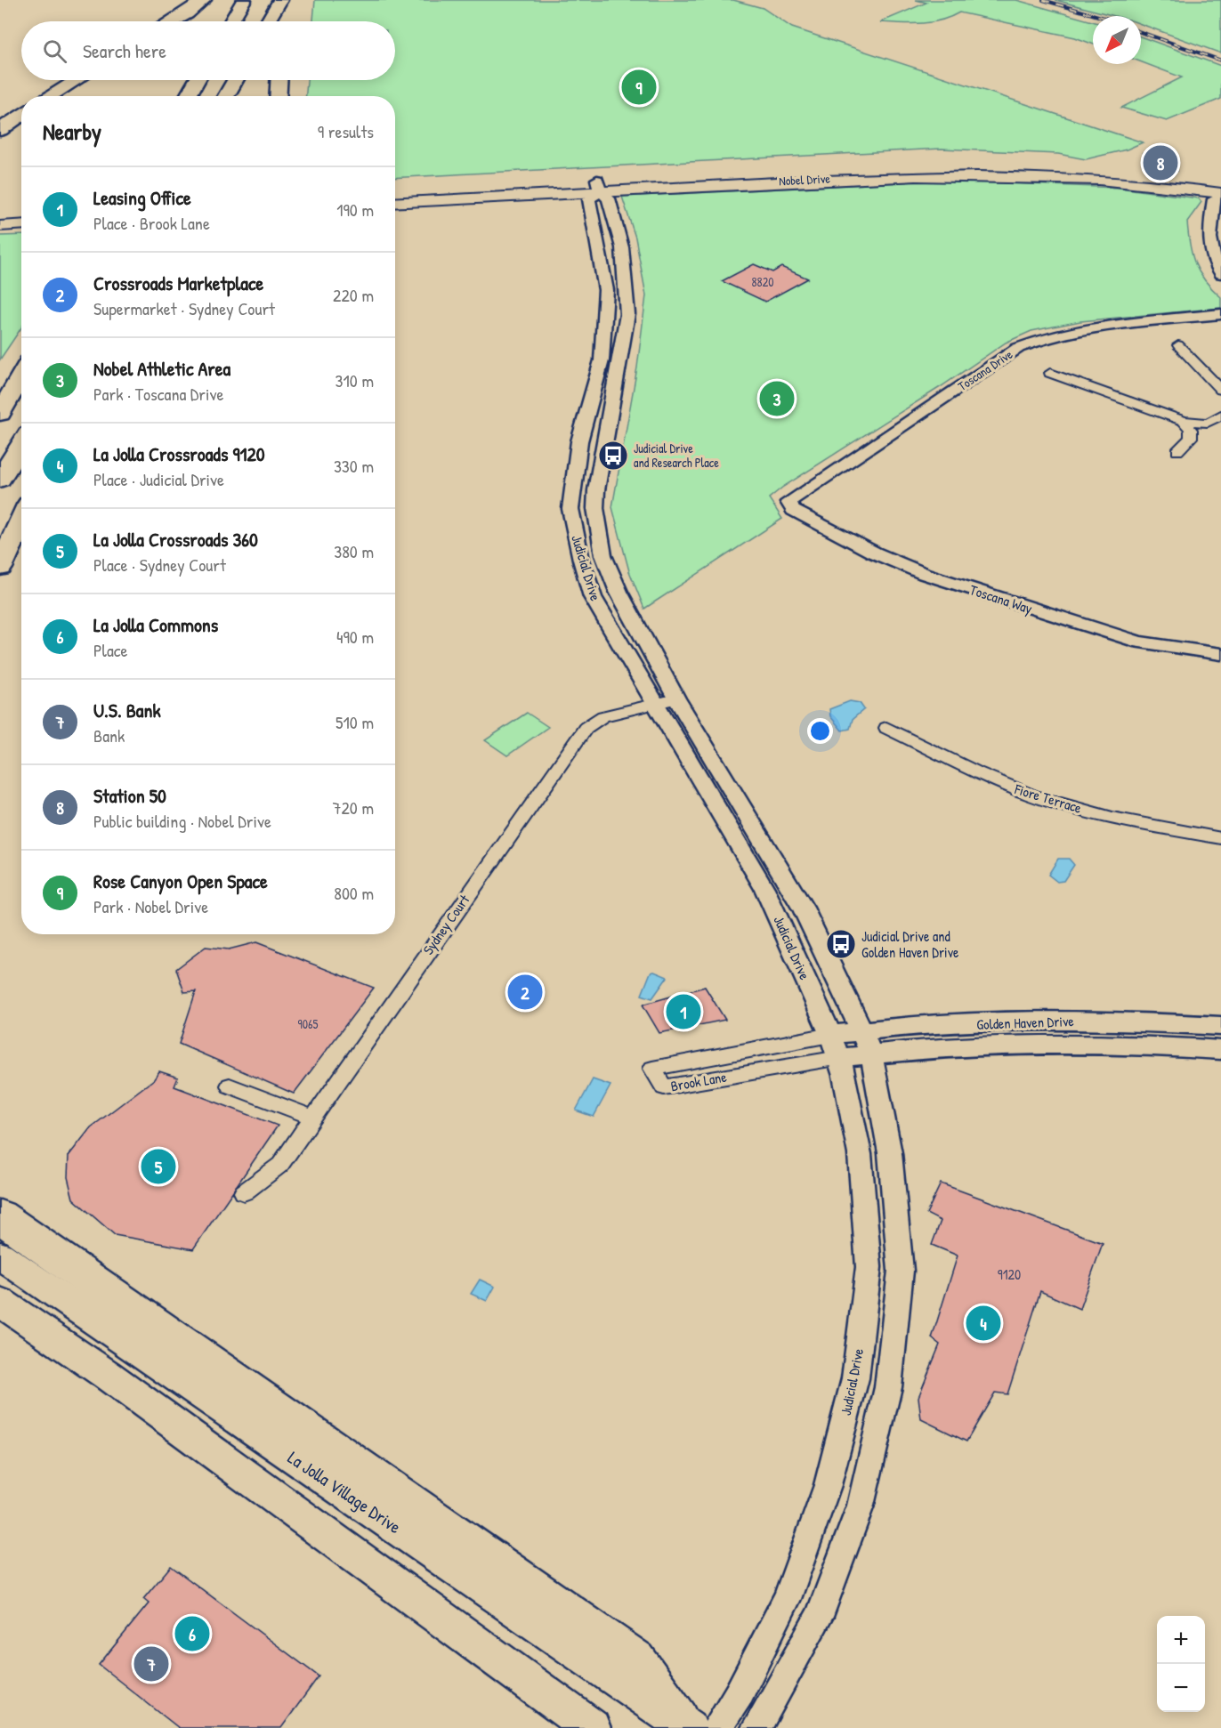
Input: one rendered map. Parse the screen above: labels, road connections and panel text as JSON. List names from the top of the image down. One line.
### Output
{"streets":{"main road":["Nobel Drive","La Jolla Village Drive"],"street":["Toscana Drive","Judicial Drive","Toscana Way","Fiore Terrace","Sydney Court","Golden Haven Drive","Brook Lane"]},"crossings":[["Nobel Drive","Judicial Drive"],["Toscana Drive","Toscana Way"],["Judicial Drive","Sydney Court"],["Judicial Drive","Golden Haven Drive"],["Judicial Drive","Brook Lane"],["Golden Haven Drive","Brook Lane"]],"places":{"bus stop":["Judicial Drive and Research Place","Judicial Drive and Golden Haven Drive"]},"house_numbers":["8820","9065","9120"],"north":"bottom left","page":{"search":"Search here","pins":["9","8","3","2","1","5","4","6","7"],"heading":["Nearby","9 results"],"list":[{"mark":"1","name":"Leasing Office","note":"Place · Brook Lane","value":"190 m"},{"mark":"2","name":"Crossroads Marketplace","note":"Supermarket · Sydney Court","value":"220 m"},{"mark":"3","name":"Nobel Athletic Area","note":"Park · Toscana Drive","value":"310 m"},{"mark":"4","name":"La Jolla Crossroads 9120","note":"Place · Judicial Drive","value":"330 m"},{"mark":"5","name":"La Jolla Crossroads 360","note":"Place · Sydney Court","value":"380 m"},{"mark":"6","name":"La Jolla Commons","note":"Place","value":"490 m"},{"mark":"7","name":"U.S. Bank","note":"Bank","value":"510 m"},{"mark":"8","name":"Station 50","note":"Public building · Nobel Drive","value":"720 m"},{"mark":"9","name":"Rose Canyon Open Space","note":"Park · Nobel Drive","value":"800 m"}],"map_buttons":["+","−"]}}
